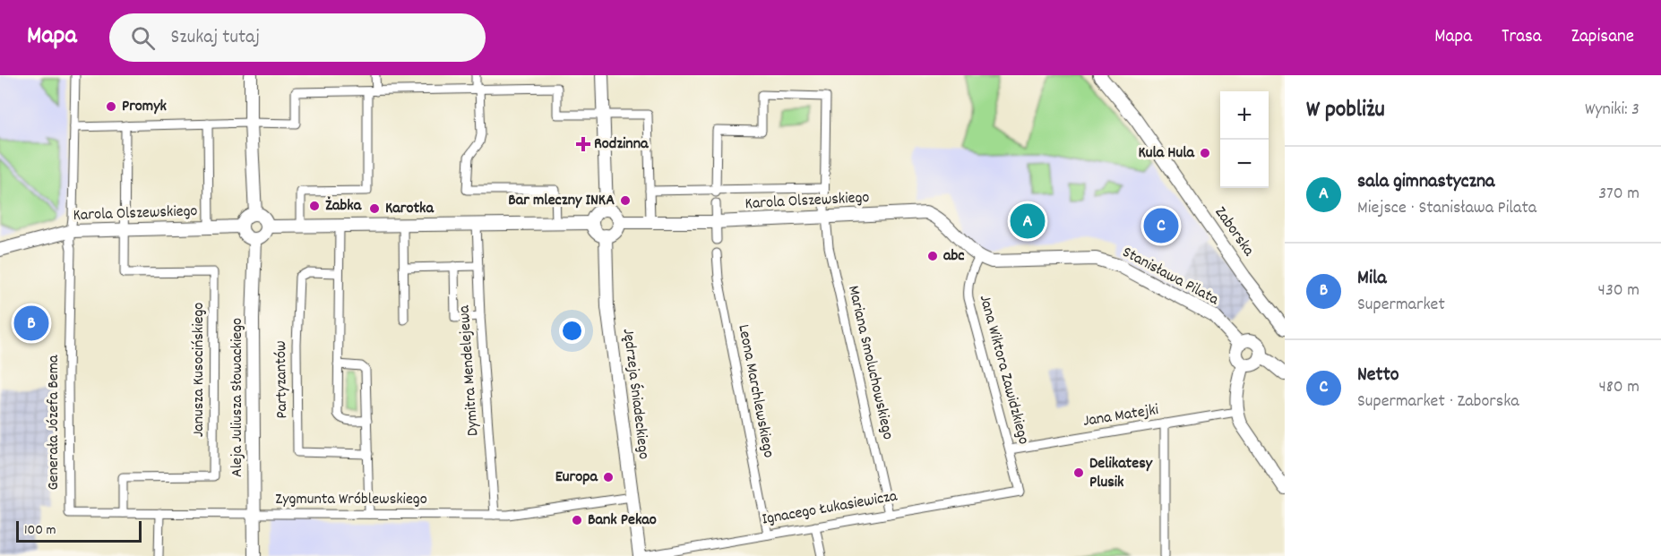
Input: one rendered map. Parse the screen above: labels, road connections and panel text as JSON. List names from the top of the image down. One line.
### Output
{"streets":{"street":["Karola Olszewskiego","Zaborska","Stanisława Pilata","Mariana Smoluchowskiego","Janusza Kusocińskiego","Jana Wiktora Zawidzkiego","Dymitra Mendelejewa","Partyzantów","Leona Marchlewskiego","Jędrzeja Śniadeckiego","Aleja Juliusza Słowackiego","Jana Matejki","Generała Józefa Bema","Zygmunta Wróblewskiego","Ignacego Łukasiewicza"]},"crossings":[["Karola Olszewskiego","Stanisława Pilata"],["Karola Olszewskiego","Mariana Smoluchowskiego"],["Karola Olszewskiego","Janusza Kusocińskiego"],["Karola Olszewskiego","Jana Wiktora Zawidzkiego"],["Karola Olszewskiego","Jędrzeja Śniadeckiego"],["Karola Olszewskiego","Aleja Juliusza Słowackiego"],["Karola Olszewskiego","Generała Józefa Bema"],["Stanisława Pilata","Jana Wiktora Zawidzkiego"],["Mariana Smoluchowskiego","Ignacego Łukasiewicza"],["Janusza Kusocińskiego","Zygmunta Wróblewskiego"],["Jana Wiktora Zawidzkiego","Jana Matejki"],["Jana Wiktora Zawidzkiego","Ignacego Łukasiewicza"],["Dymitra Mendelejewa","Zygmunta Wróblewskiego"],["Leona Marchlewskiego","Ignacego Łukasiewicza"],["Jędrzeja Śniadeckiego","Zygmunta Wróblewskiego"],["Aleja Juliusza Słowackiego","Zygmunta Wróblewskiego"],["Generała Józefa Bema","Zygmunta Wróblewskiego"]],"places":{"other":["Promyk","Kula Hula","Bar mleczny INKA","Żabka","Karotka","abc","Delikatesy Plusik","Europa","Bank Pekao"],"health":["Rodzinna"]},"scale_bar":"100 m","page":{"header":"Mapa","search":"Szukaj tutaj","nav":["Mapa","Trasa","Zapisane"],"heading":["W pobliżu","Wyniki: 3"],"map_buttons":["+","−"],"list":[{"mark":"A","name":"sala gimnastyczna","note":"Miejsce · Stanisława Pilata","value":"370 m"},{"mark":"B","name":"Mila","note":"Supermarket","value":"430 m"},{"mark":"C","name":"Netto","note":"Supermarket · Zaborska","value":"480 m"}],"pins":["A","C","B"],"scale":"100 m"}}
